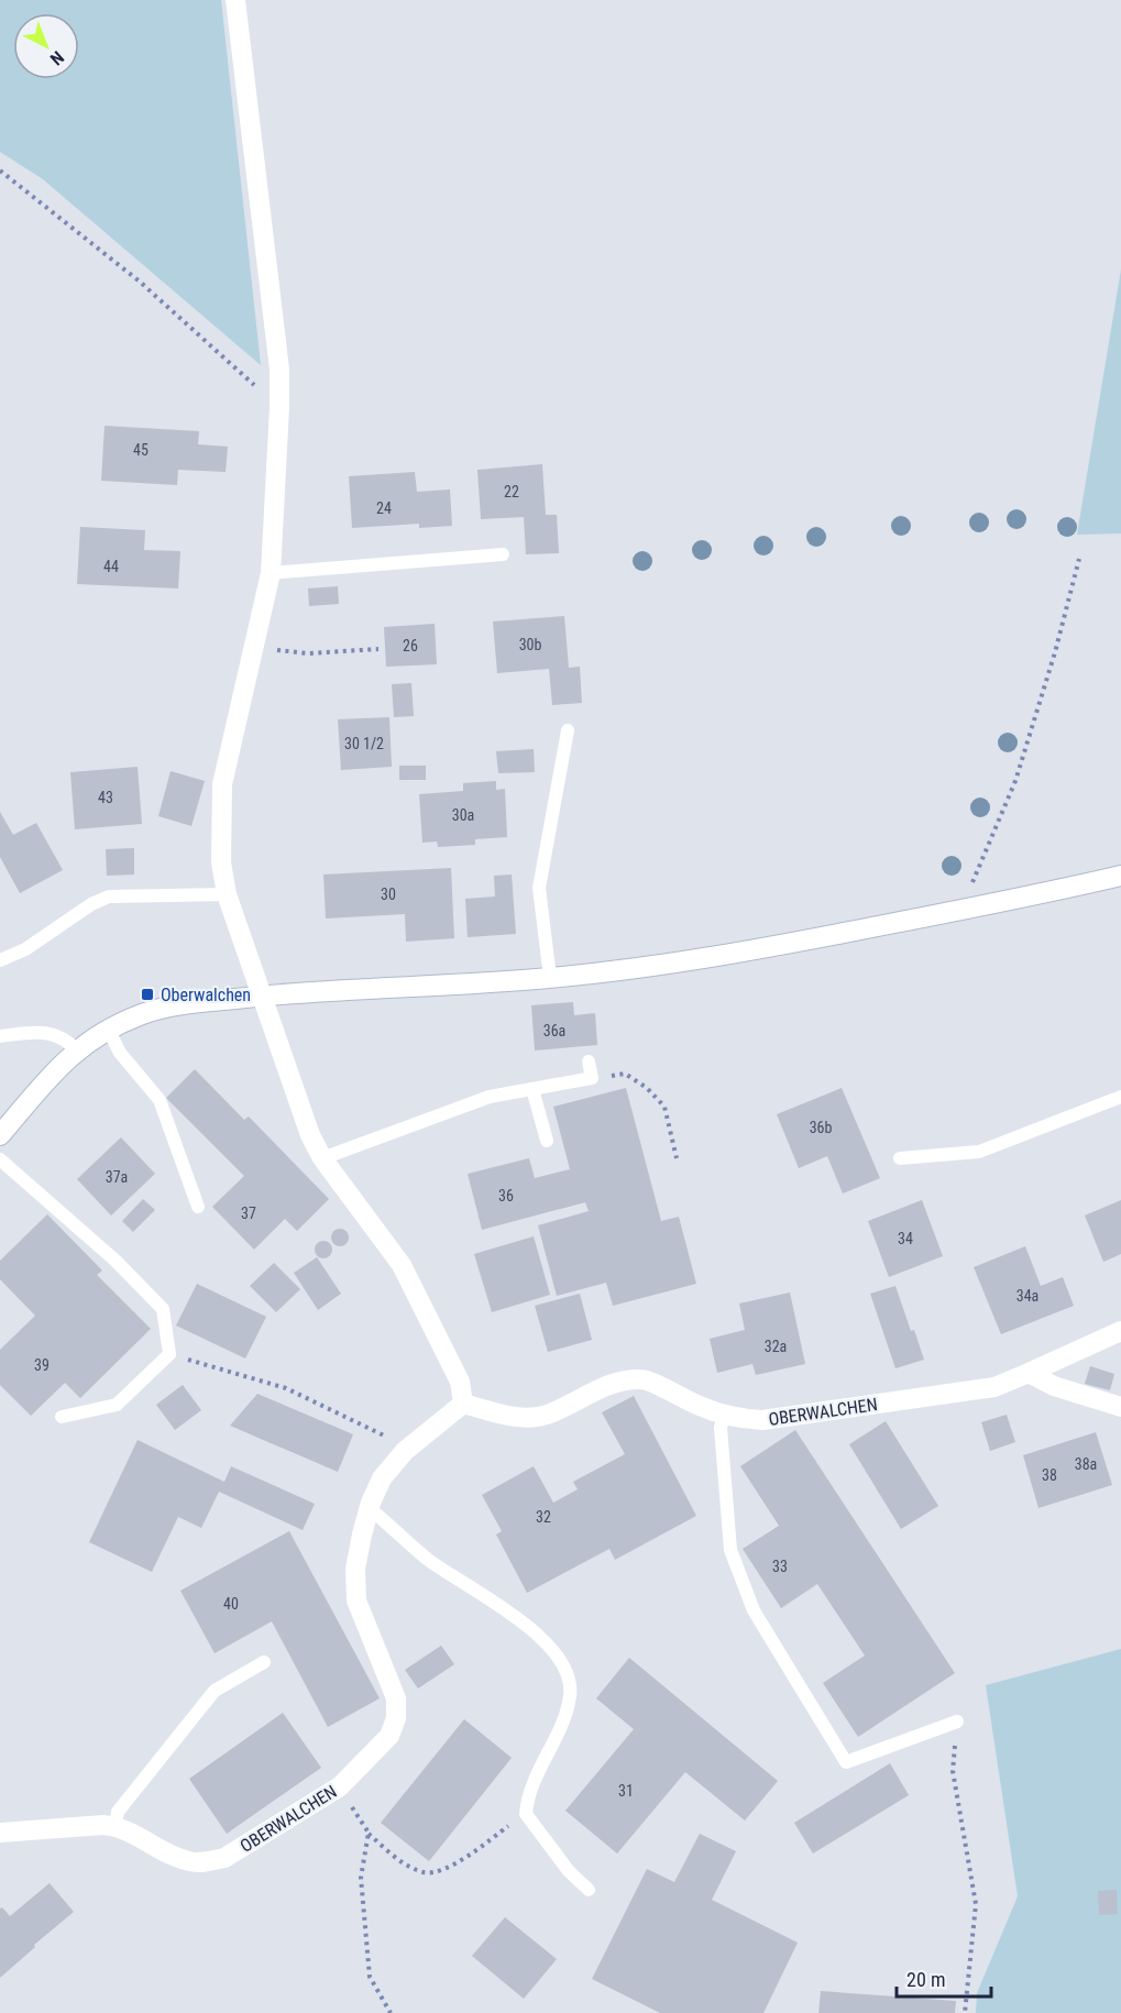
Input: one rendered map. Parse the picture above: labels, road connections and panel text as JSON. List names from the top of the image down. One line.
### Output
{"streets":{"street":["OBERWALCHEN"]},"places":{"transit":["Oberwalchen"]},"house_numbers":["45","22","24","44","30b","26","30 1/2","43","30a","30","36a","36b","37a","36","37","34","34a","32a","39","38a","38","32","33","40","31"],"scale_bar":"20 m","north":"bottom right"}
